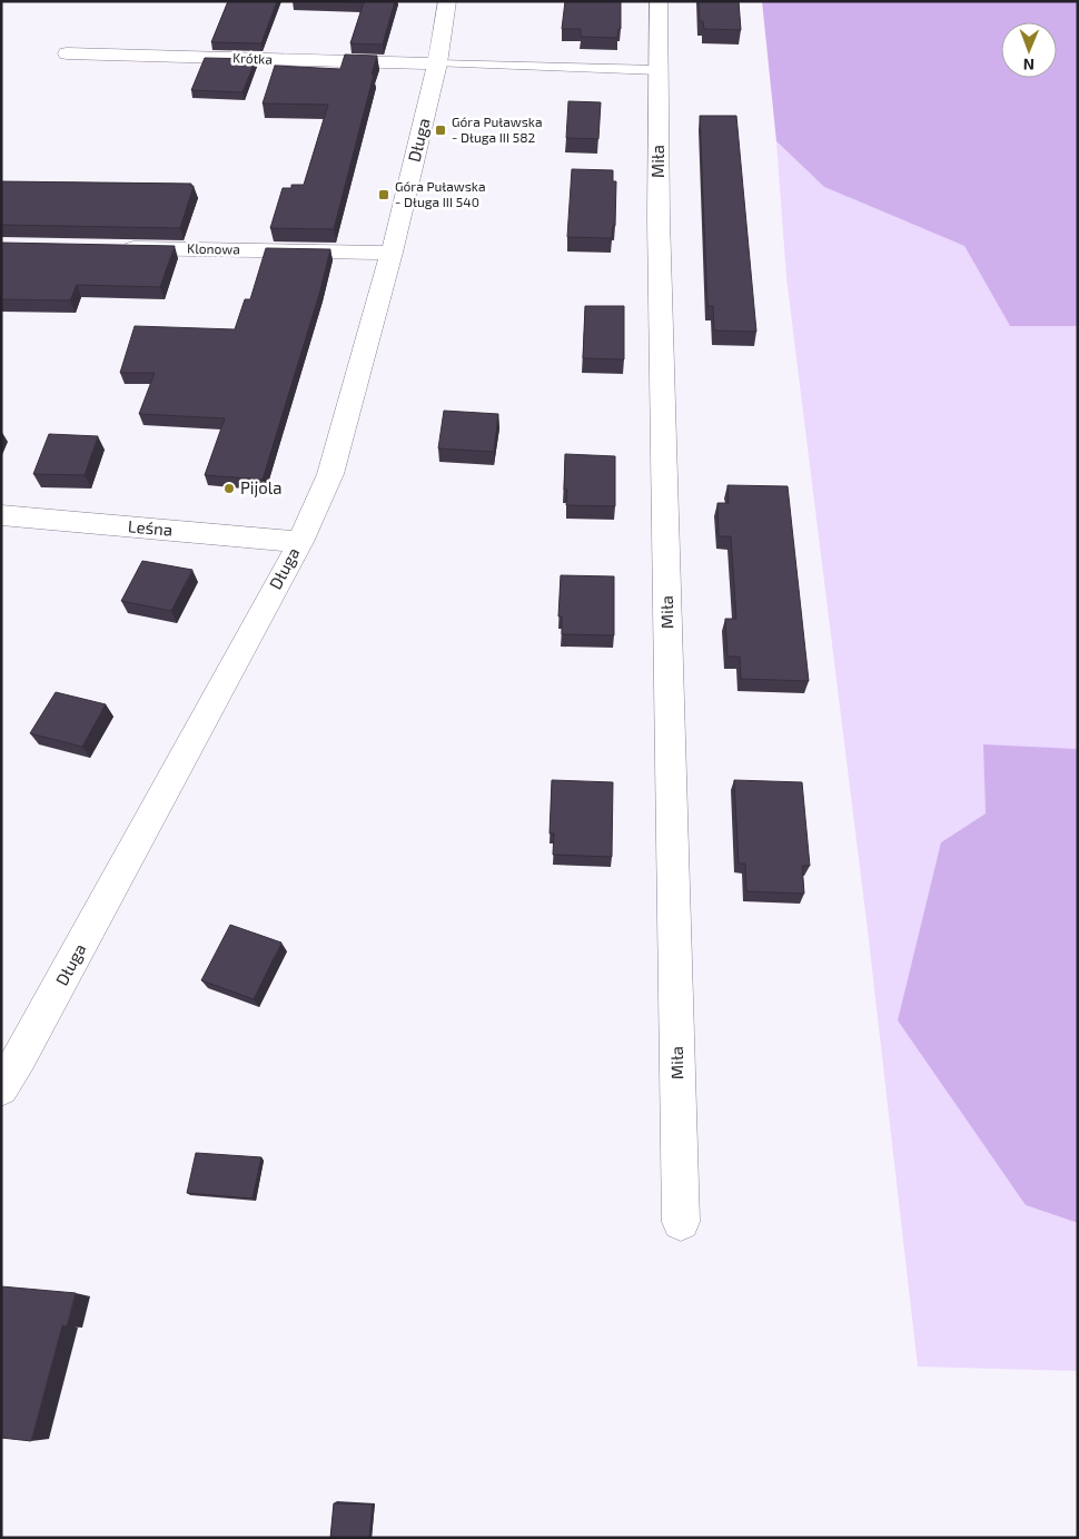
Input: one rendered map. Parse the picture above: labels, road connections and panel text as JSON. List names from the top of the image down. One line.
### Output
{"streets":{"street":["Krótka","Długa","Miła","Klonowa","Leśna"]},"crossings":[["Krótka","Długa"],["Długa","Klonowa"],["Długa","Leśna"]],"places":{"transit":["Góra Puławska - Długa III 582","Góra Puławska - Długa III 540"],"other":["Pijola"]},"north":"bottom"}
